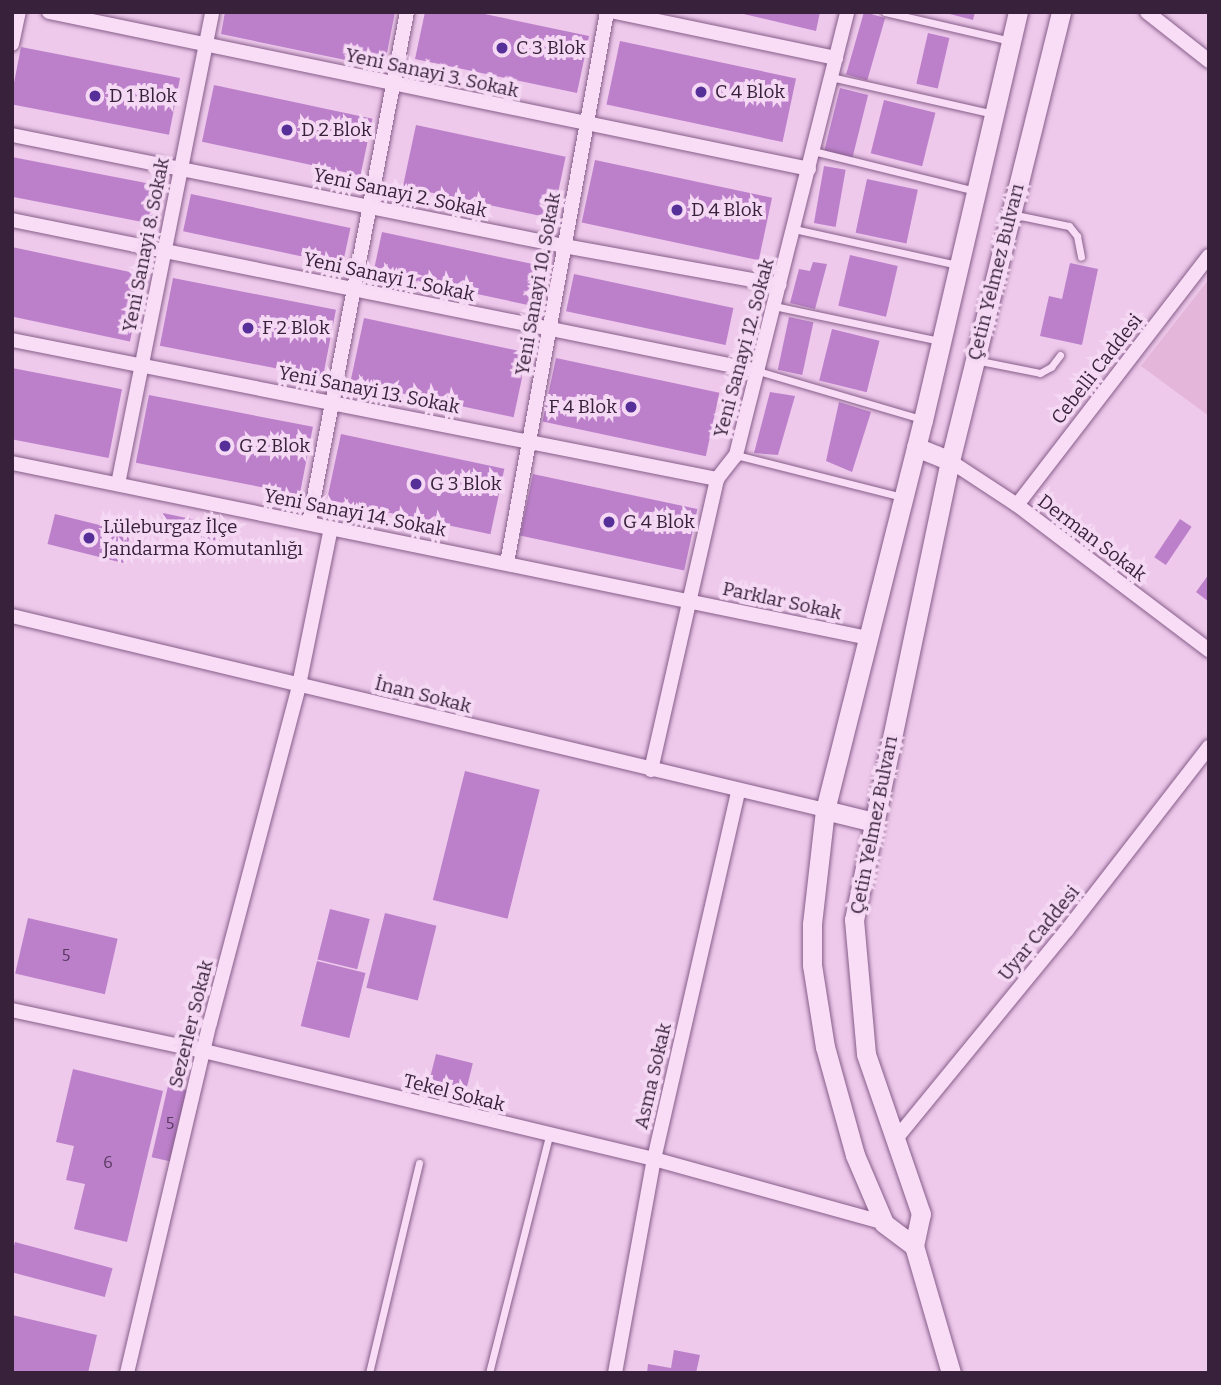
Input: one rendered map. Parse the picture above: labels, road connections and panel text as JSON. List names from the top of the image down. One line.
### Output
{"streets":{"street":["Yeni Sanayi 3. Sokak","Yeni Sanayi 2. Sokak","Yeni Sanayi 8. Sokak","Çetin Yelmez Bulvarı","Yeni Sanayi 1. Sokak","Yeni Sanayi 10. Sokak","Yeni Sanayi 12. Sokak","Cebelli Caddesi","Yeni Sanayi 13. Sokak","Yeni Sanayi 14. Sokak","Derman Sokak","Parklar Sokak","İnan Sokak","Uyar Caddesi","Sezerler Sokak","Asma Sokak","Tekel Sokak"]},"crossings":[["Yeni Sanayi 3. Sokak","Yeni Sanayi 8. Sokak"],["Yeni Sanayi 3. Sokak","Yeni Sanayi 10. Sokak"],["Yeni Sanayi 3. Sokak","Yeni Sanayi 12. Sokak"],["Yeni Sanayi 2. Sokak","Yeni Sanayi 8. Sokak"],["Yeni Sanayi 2. Sokak","Yeni Sanayi 10. Sokak"],["Yeni Sanayi 2. Sokak","Yeni Sanayi 12. Sokak"],["Yeni Sanayi 8. Sokak","Yeni Sanayi 1. Sokak"],["Yeni Sanayi 8. Sokak","Yeni Sanayi 13. Sokak"],["Yeni Sanayi 8. Sokak","Yeni Sanayi 14. Sokak"],["Çetin Yelmez Bulvarı","Derman Sokak"],["Çetin Yelmez Bulvarı","Parklar Sokak"],["Çetin Yelmez Bulvarı","İnan Sokak"],["Çetin Yelmez Bulvarı","Uyar Caddesi"],["Çetin Yelmez Bulvarı","Tekel Sokak"],["Yeni Sanayi 1. Sokak","Yeni Sanayi 10. Sokak"],["Yeni Sanayi 1. Sokak","Yeni Sanayi 12. Sokak"],["Yeni Sanayi 10. Sokak","Yeni Sanayi 13. Sokak"],["Yeni Sanayi 10. Sokak","Yeni Sanayi 14. Sokak"],["Yeni Sanayi 12. Sokak","Yeni Sanayi 13. Sokak"],["Yeni Sanayi 12. Sokak","Yeni Sanayi 14. Sokak"],["Yeni Sanayi 12. Sokak","Parklar Sokak"],["Yeni Sanayi 12. Sokak","İnan Sokak"],["Cebelli Caddesi","Derman Sokak"],["Yeni Sanayi 14. Sokak","Parklar Sokak"],["Yeni Sanayi 14. Sokak","Sezerler Sokak"],["İnan Sokak","Sezerler Sokak"],["İnan Sokak","Asma Sokak"],["Sezerler Sokak","Tekel Sokak"],["Asma Sokak","Tekel Sokak"]],"places":["C 3 Blok","C 4 Blok","D 1 Blok","D 2 Blok","D 4 Blok","F 2 Blok","F 4 Blok","G 2 Blok","G 3 Blok","G 4 Blok","Lüleburgaz İlçe Jandarma Komutanlığı"],"house_numbers":["5","5","6"]}
